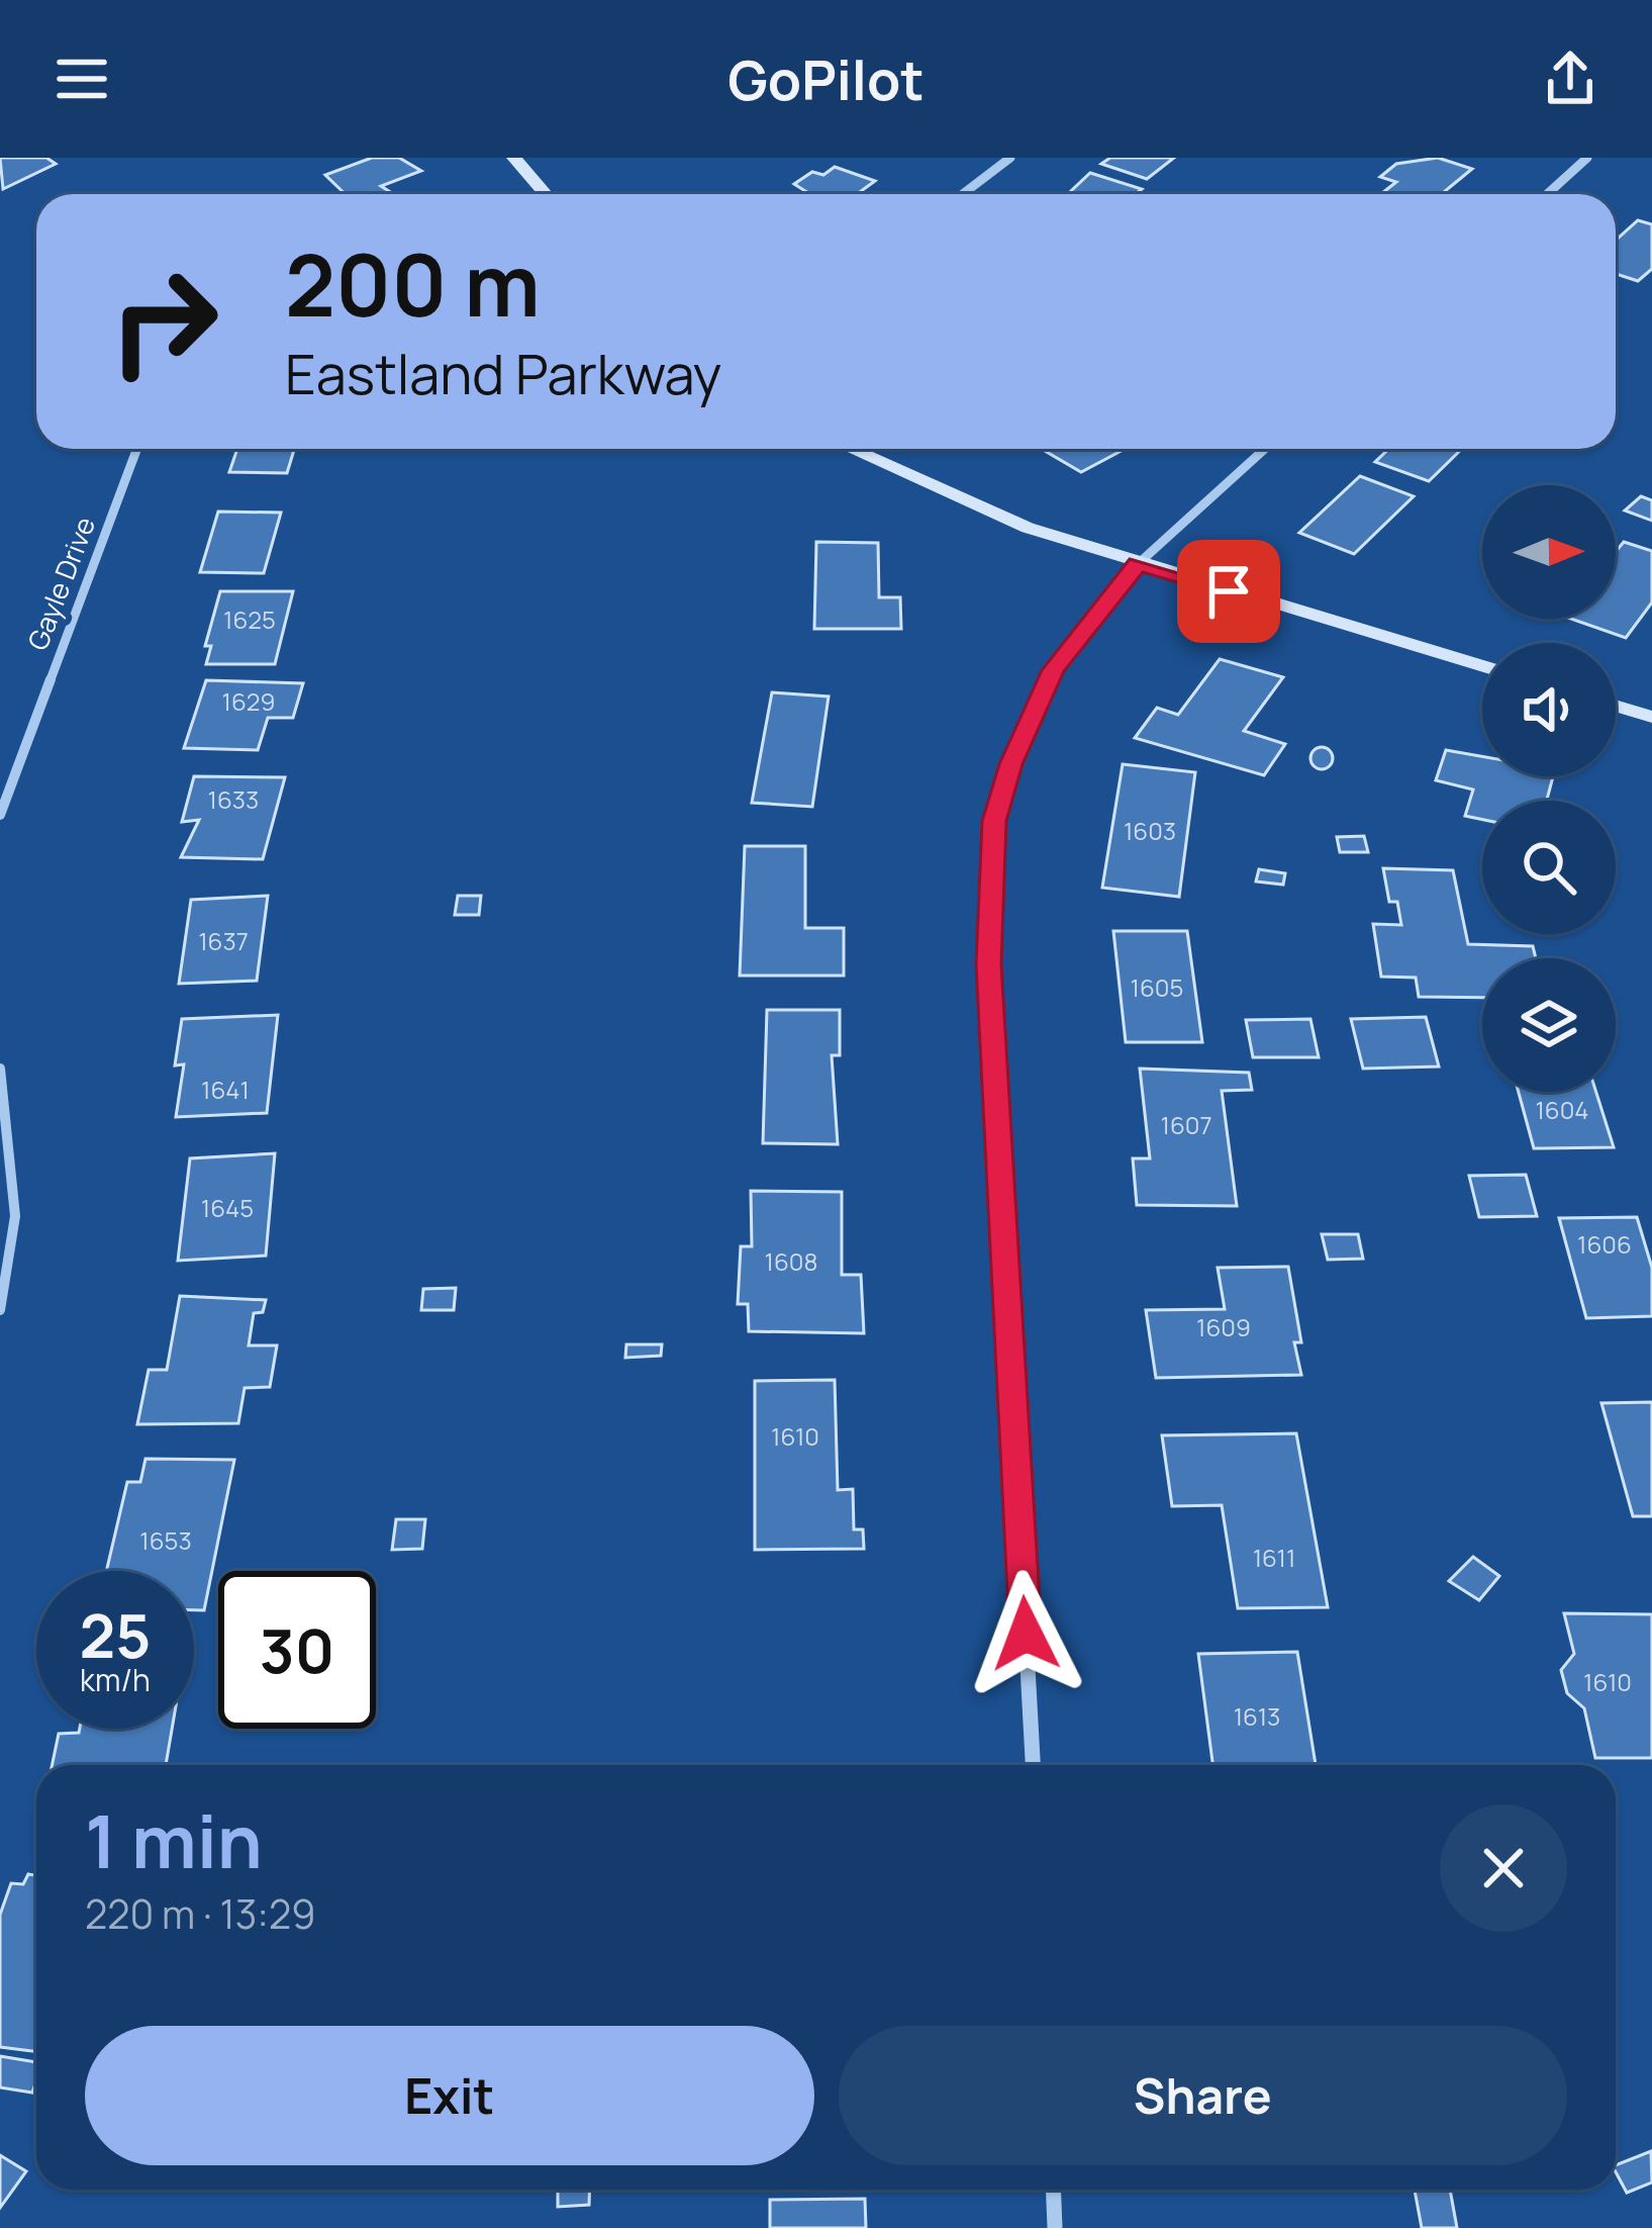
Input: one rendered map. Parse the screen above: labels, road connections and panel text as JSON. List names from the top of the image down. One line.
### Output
{"streets":{"street":["Gayle Drive"]},"house_numbers":["1625","1629","1633","1603","1637","1605","1641","1604","1607","1645","1606","1608","1609","1610","1653","1611","1610","1613"],"north":"right","page":{"header":"GoPilot","turn":["200 m","Eastland Parkway"],"speed":"25 km/h","limit":"30","heading":["1 min","220 m · 13:29"],"buttons":["Exit","Share"]}}
